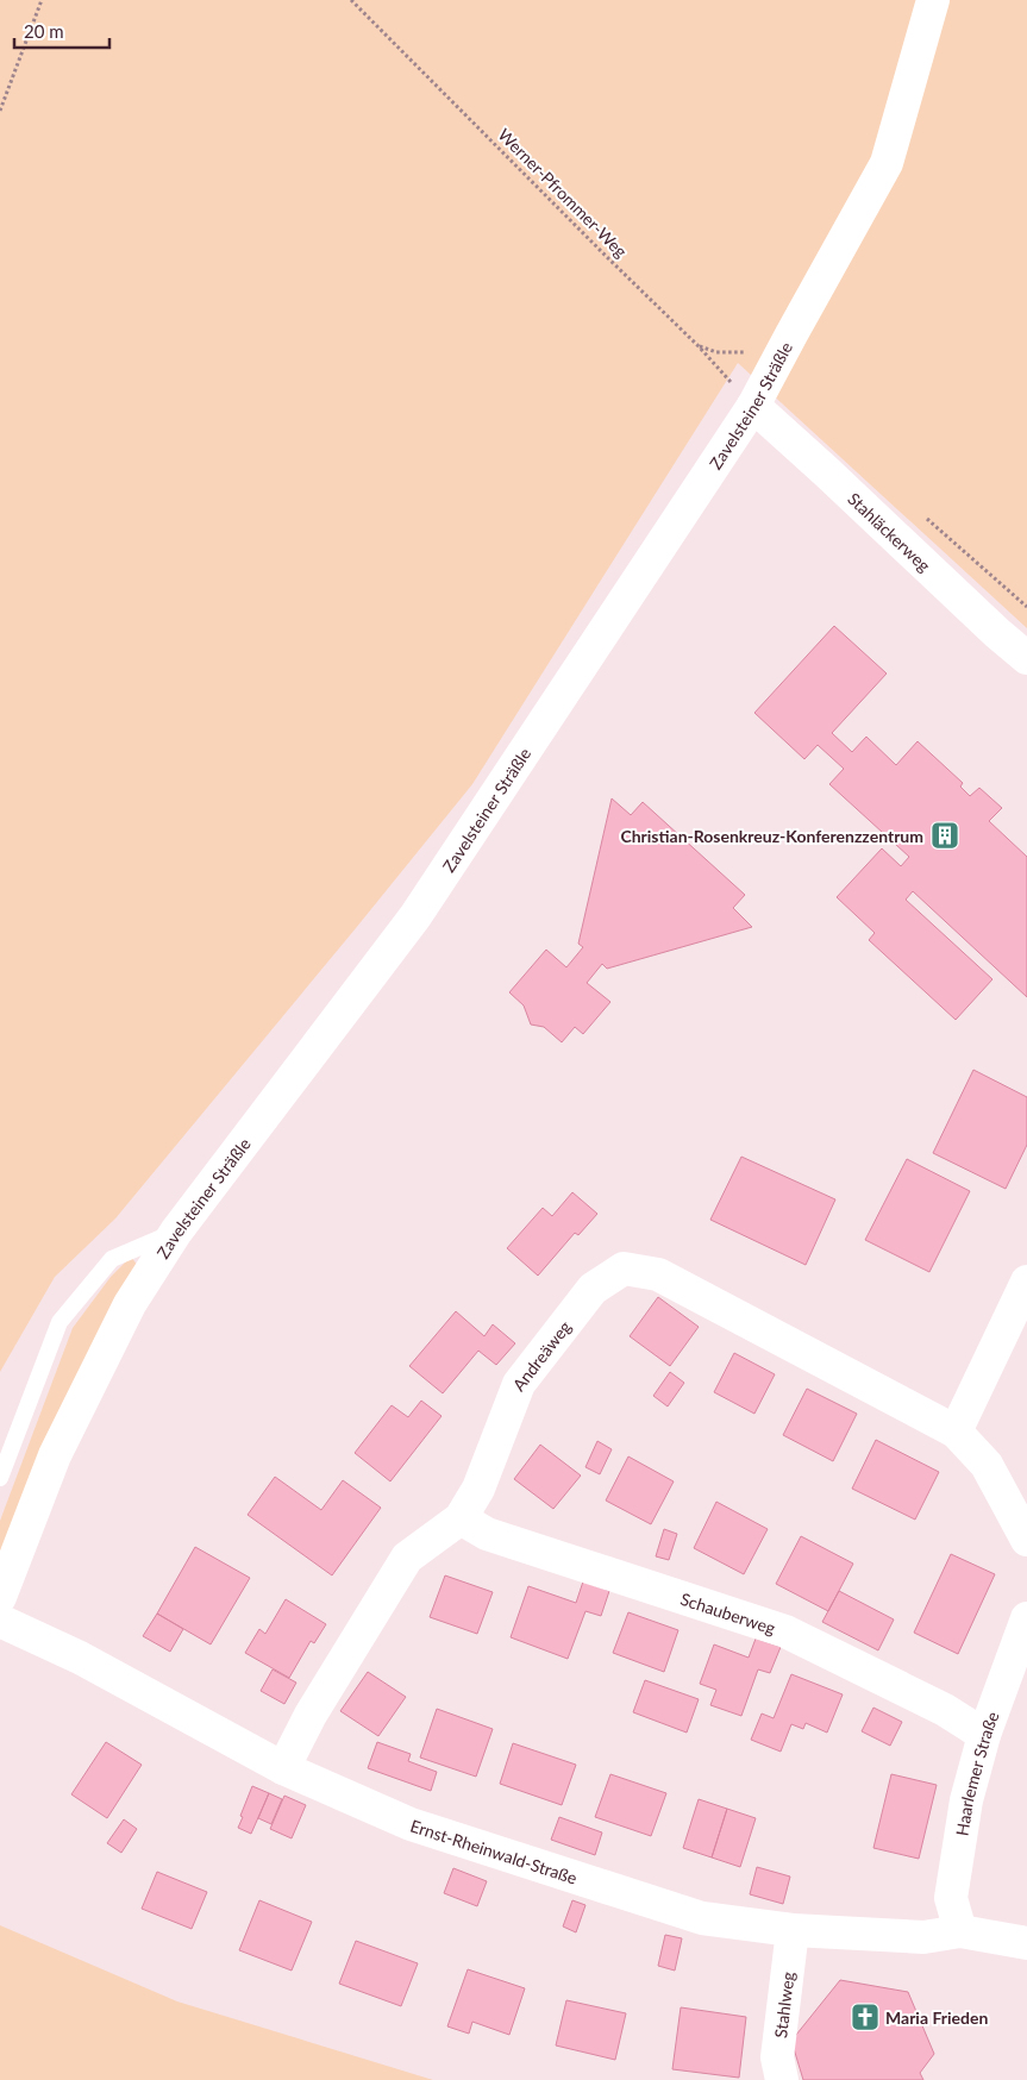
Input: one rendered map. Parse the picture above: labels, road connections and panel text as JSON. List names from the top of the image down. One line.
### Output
{"streets":{"street":["Zavelsteiner Sträßle","Stahläckerweg","Andreäweg","Schauberweg","Haarlemer Straße","Ernst-Rheinwald-Straße","Stahlweg"],"path":["Werner-Pfrommer-Weg"]},"crossings":[["Werner-Pfrommer-Weg","Zavelsteiner Sträßle"],["Werner-Pfrommer-Weg","Stahläckerweg"],["Zavelsteiner Sträßle","Stahläckerweg"],["Andreäweg","Schauberweg"],["Andreäweg","Ernst-Rheinwald-Straße"],["Schauberweg","Haarlemer Straße"],["Haarlemer Straße","Ernst-Rheinwald-Straße"],["Ernst-Rheinwald-Straße","Stahlweg"]],"places":{"building":["Christian-Rosenkreuz-Konferenzzentrum"],"church":["Maria Frieden"]},"scale_bar":"20 m"}
